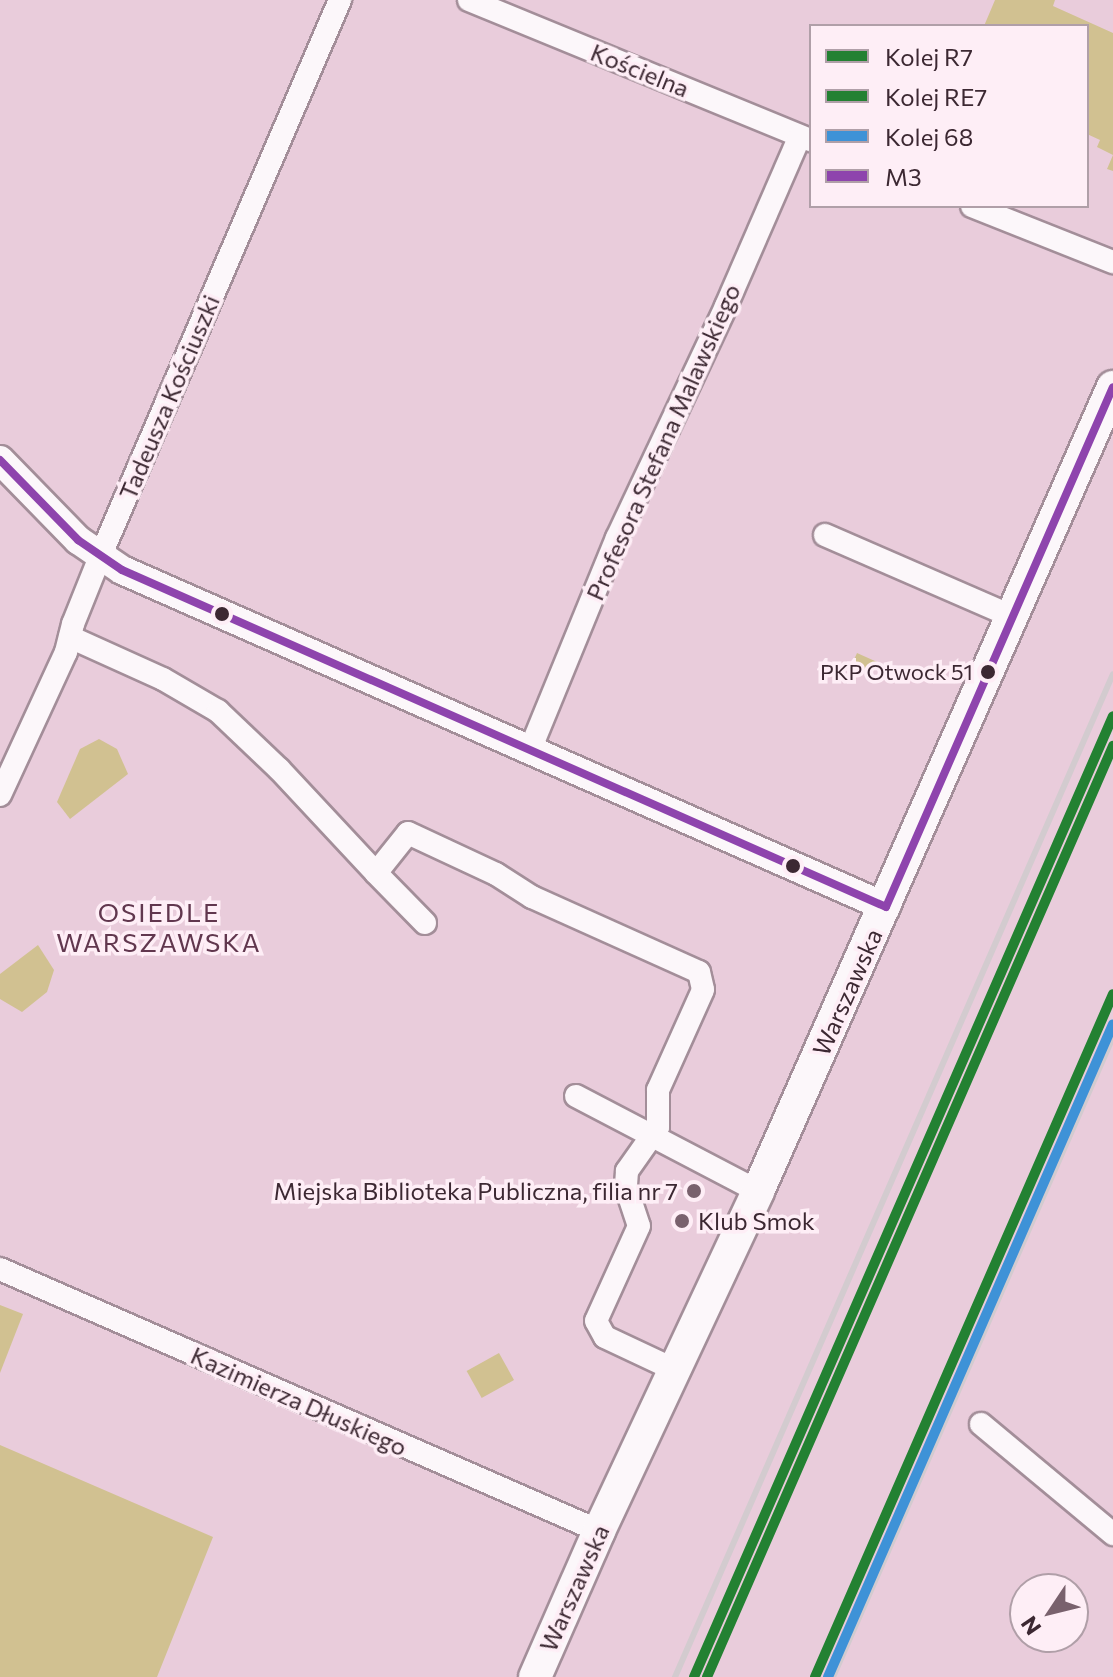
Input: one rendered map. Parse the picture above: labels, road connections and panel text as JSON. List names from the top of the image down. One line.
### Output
{"streets":{"main road":["Warszawska"],"street":["Kościelna","Tadeusza Kościuszki","Profesora Stefana Malawskiego","Kazimierza Dłuskiego"]},"crossings":[["Kościelna","Profesora Stefana Malawskiego"],["Warszawska","Kazimierza Dłuskiego"]],"districts":["OSIEDLE WARSZAWSKA"],"places":["PKP Otwock 51","Miejska Biblioteka Publiczna, filia nr 7","Klub Smok"],"lines":["transit line M3","rail line R7","rail line RE7","rail line 68"],"legend":["Kolej R7","Kolej RE7","Kolej 68","M3"],"north":"bottom left"}
